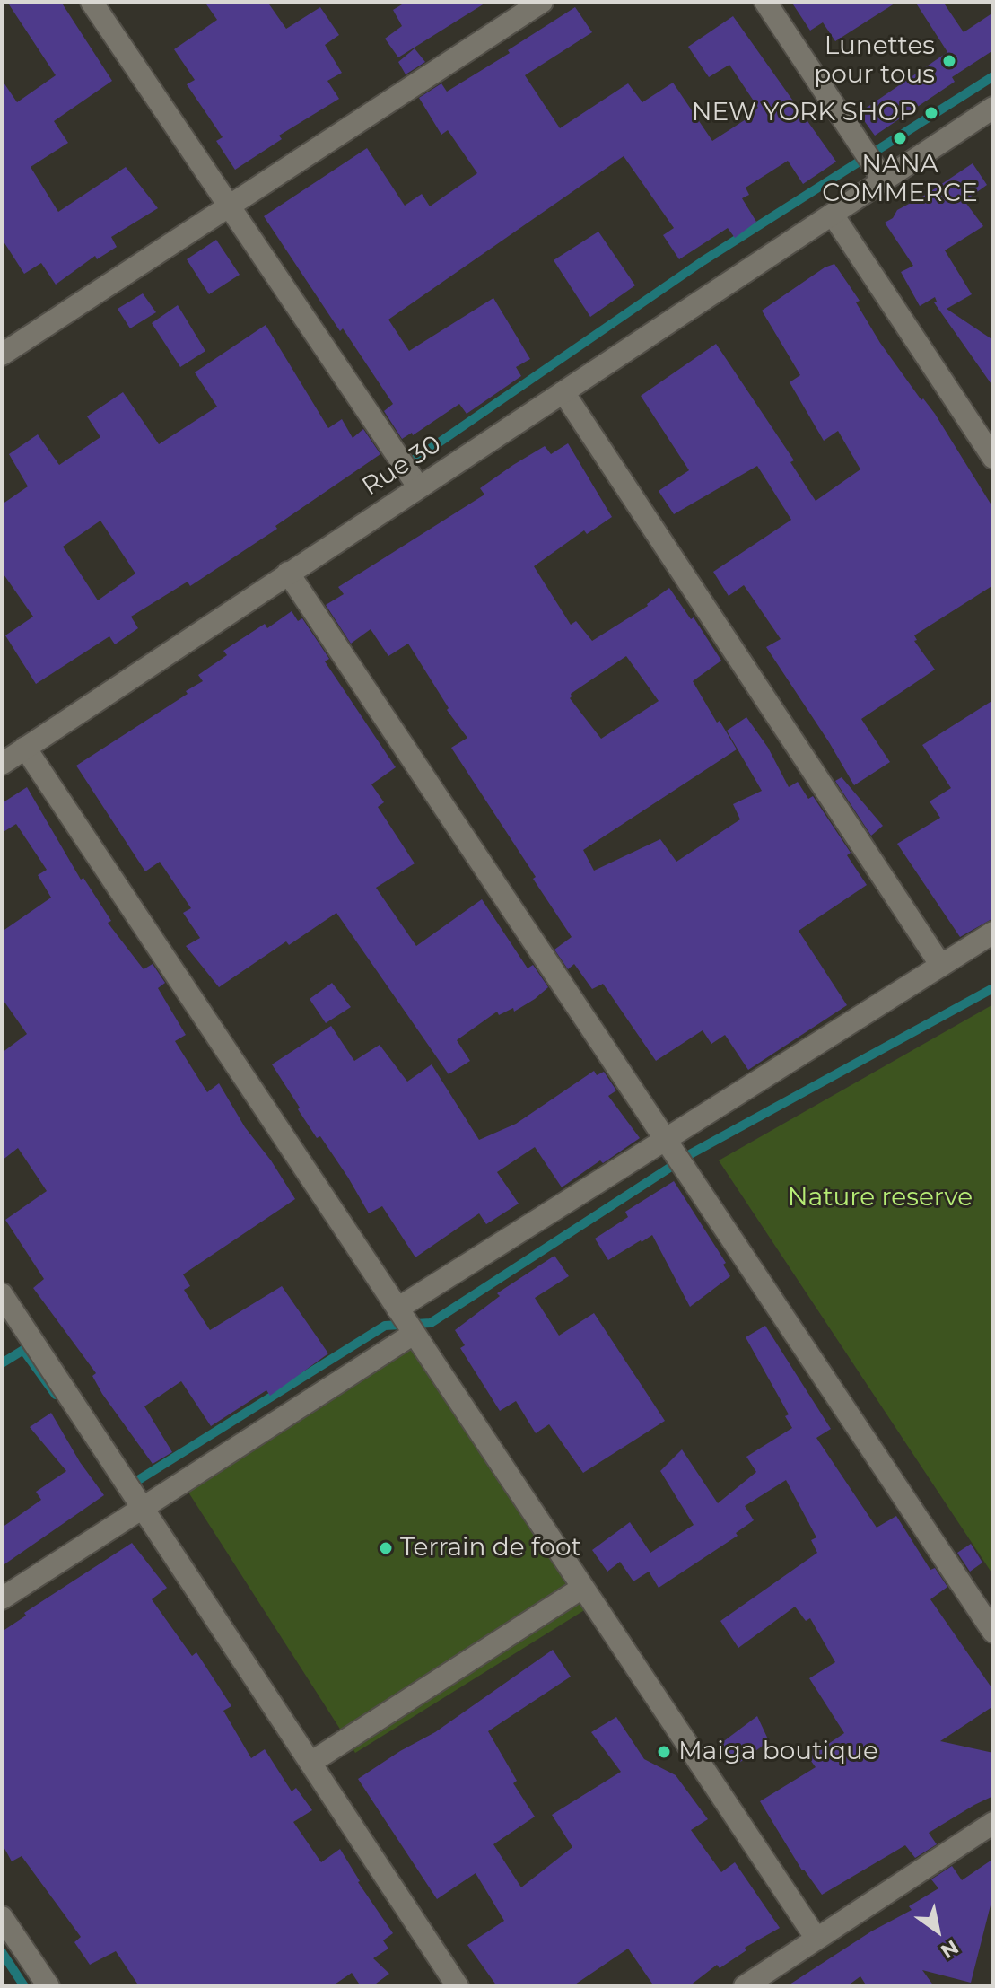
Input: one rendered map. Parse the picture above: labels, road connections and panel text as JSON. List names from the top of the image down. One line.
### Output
{"streets":{"street":["Rue 30"]},"parks":["Nature reserve"],"places":["Lunettes pour tous","NEW YORK SHOP","NANA COMMERCE","Terrain de foot","Maiga boutique"],"north":"bottom right"}
